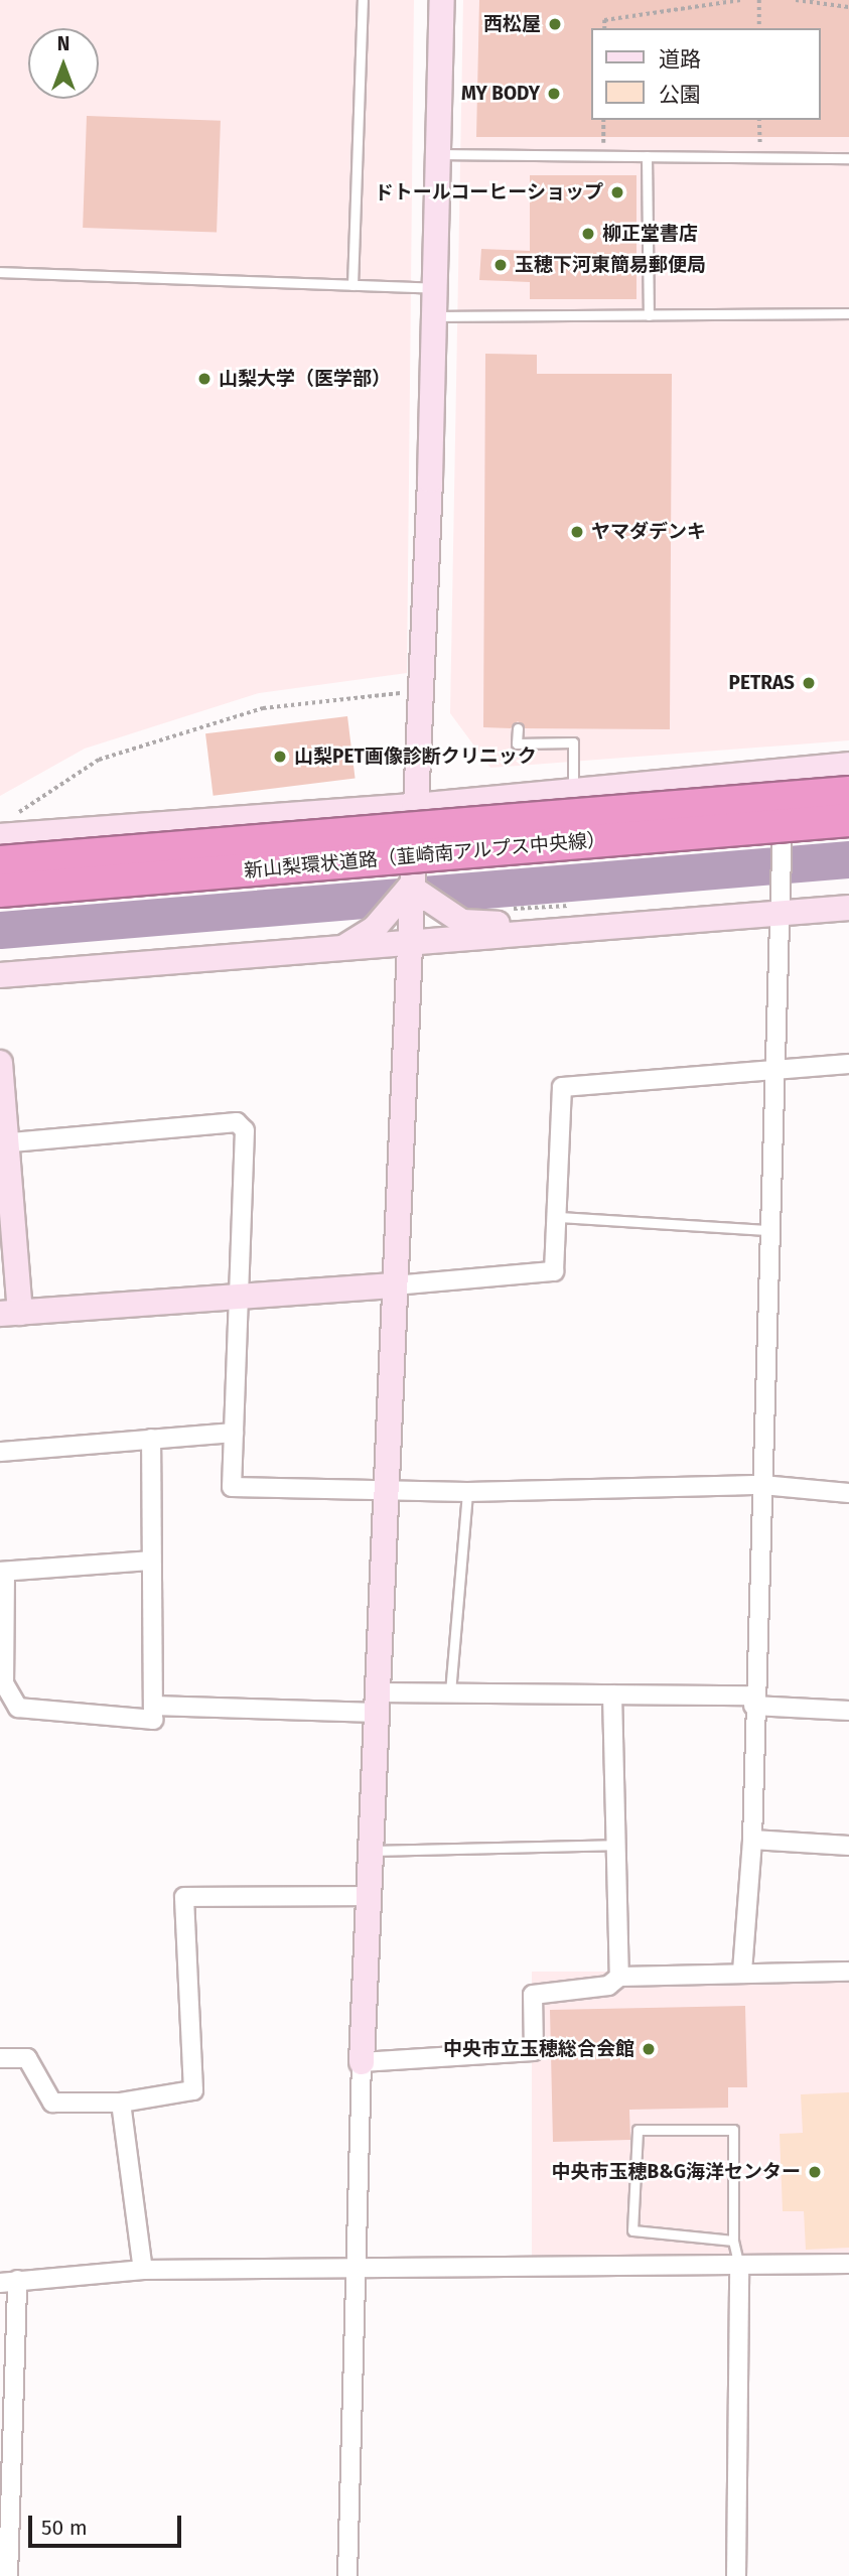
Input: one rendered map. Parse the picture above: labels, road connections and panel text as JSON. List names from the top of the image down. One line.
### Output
{"streets":{"highway":["新山梨環状道路（韮崎南アルプス中央線）"]},"places":["西松屋","MY BODY","ドトールコーヒーショップ","柳正堂書店","玉穂下河東簡易郵便局","山梨大学（医学部）","ヤマダデンキ","PETRAS","山梨PET画像診断クリニック","中央市立玉穂総合会館","中央市玉穂B&G海洋センター"],"legend":["道路","公園"],"scale_bar":"50 m","north":"top"}
